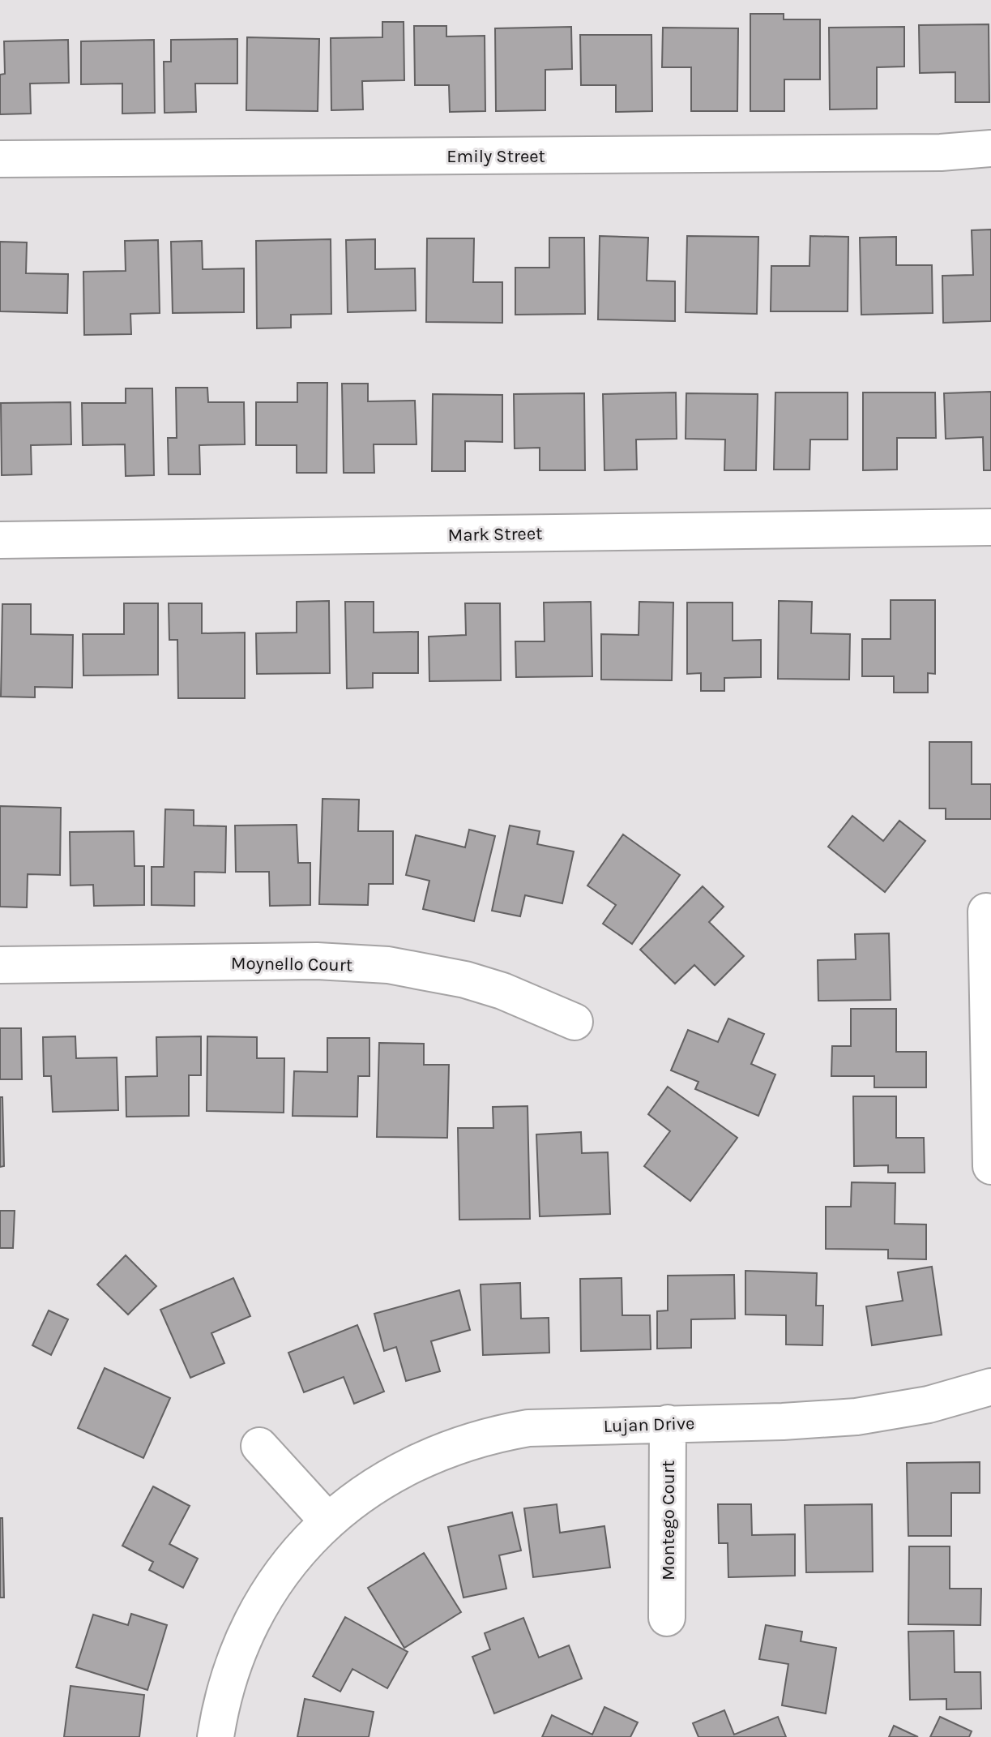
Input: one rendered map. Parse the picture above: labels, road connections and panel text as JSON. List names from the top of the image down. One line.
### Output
{"streets":{"street":["Emily Street","Mark Street","Moynello Court","Lujan Drive","Montego Court"]},"crossings":[["Lujan Drive","Montego Court"]]}
